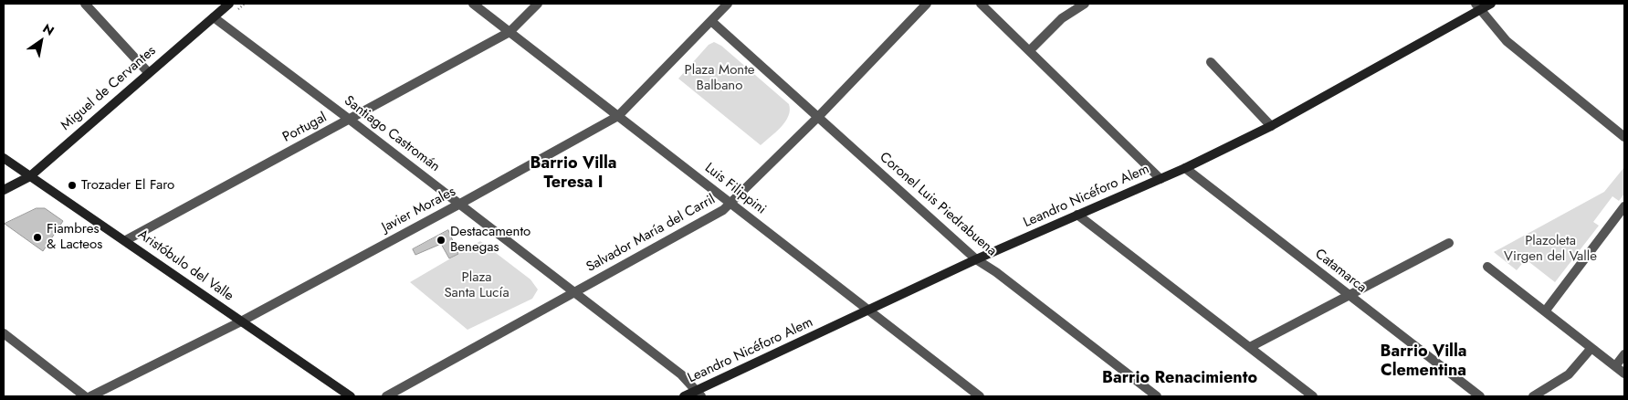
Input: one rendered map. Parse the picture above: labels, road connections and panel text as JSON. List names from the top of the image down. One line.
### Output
{"streets":{"street":["Miguel de Cervantes","Portugal","Santiago Castromán","Luis Filippini","Leandro Nicéforo Alem","Coronel Luis Piedrabuena","Javier Morales","Salvador María del Carril","Aristóbulo del Valle","Catamarca"]},"crossings":[["Miguel de Cervantes","Santiago Castromán"],["Miguel de Cervantes","Aristóbulo del Valle"],["Portugal","Santiago Castromán"],["Portugal","Luis Filippini"],["Portugal","Aristóbulo del Valle"],["Santiago Castromán","Leandro Nicéforo Alem"],["Santiago Castromán","Javier Morales"],["Santiago Castromán","Salvador María del Carril"],["Luis Filippini","Leandro Nicéforo Alem"],["Luis Filippini","Javier Morales"],["Luis Filippini","Salvador María del Carril"],["Leandro Nicéforo Alem","Coronel Luis Piedrabuena"],["Leandro Nicéforo Alem","Catamarca"],["Coronel Luis Piedrabuena","Javier Morales"],["Coronel Luis Piedrabuena","Salvador María del Carril"],["Javier Morales","Aristóbulo del Valle"]],"districts":["Barrio Villa Teresa I","Barrio Villa Clementina","Barrio Renacimiento"],"parks":["Plaza Monte Balbano","Plazoleta Virgen del Valle","Plaza Santa Lucía"],"places":["Trozader El Faro","Fiambres & Lacteos","Destacamento Benegas"],"north":"top right"}
